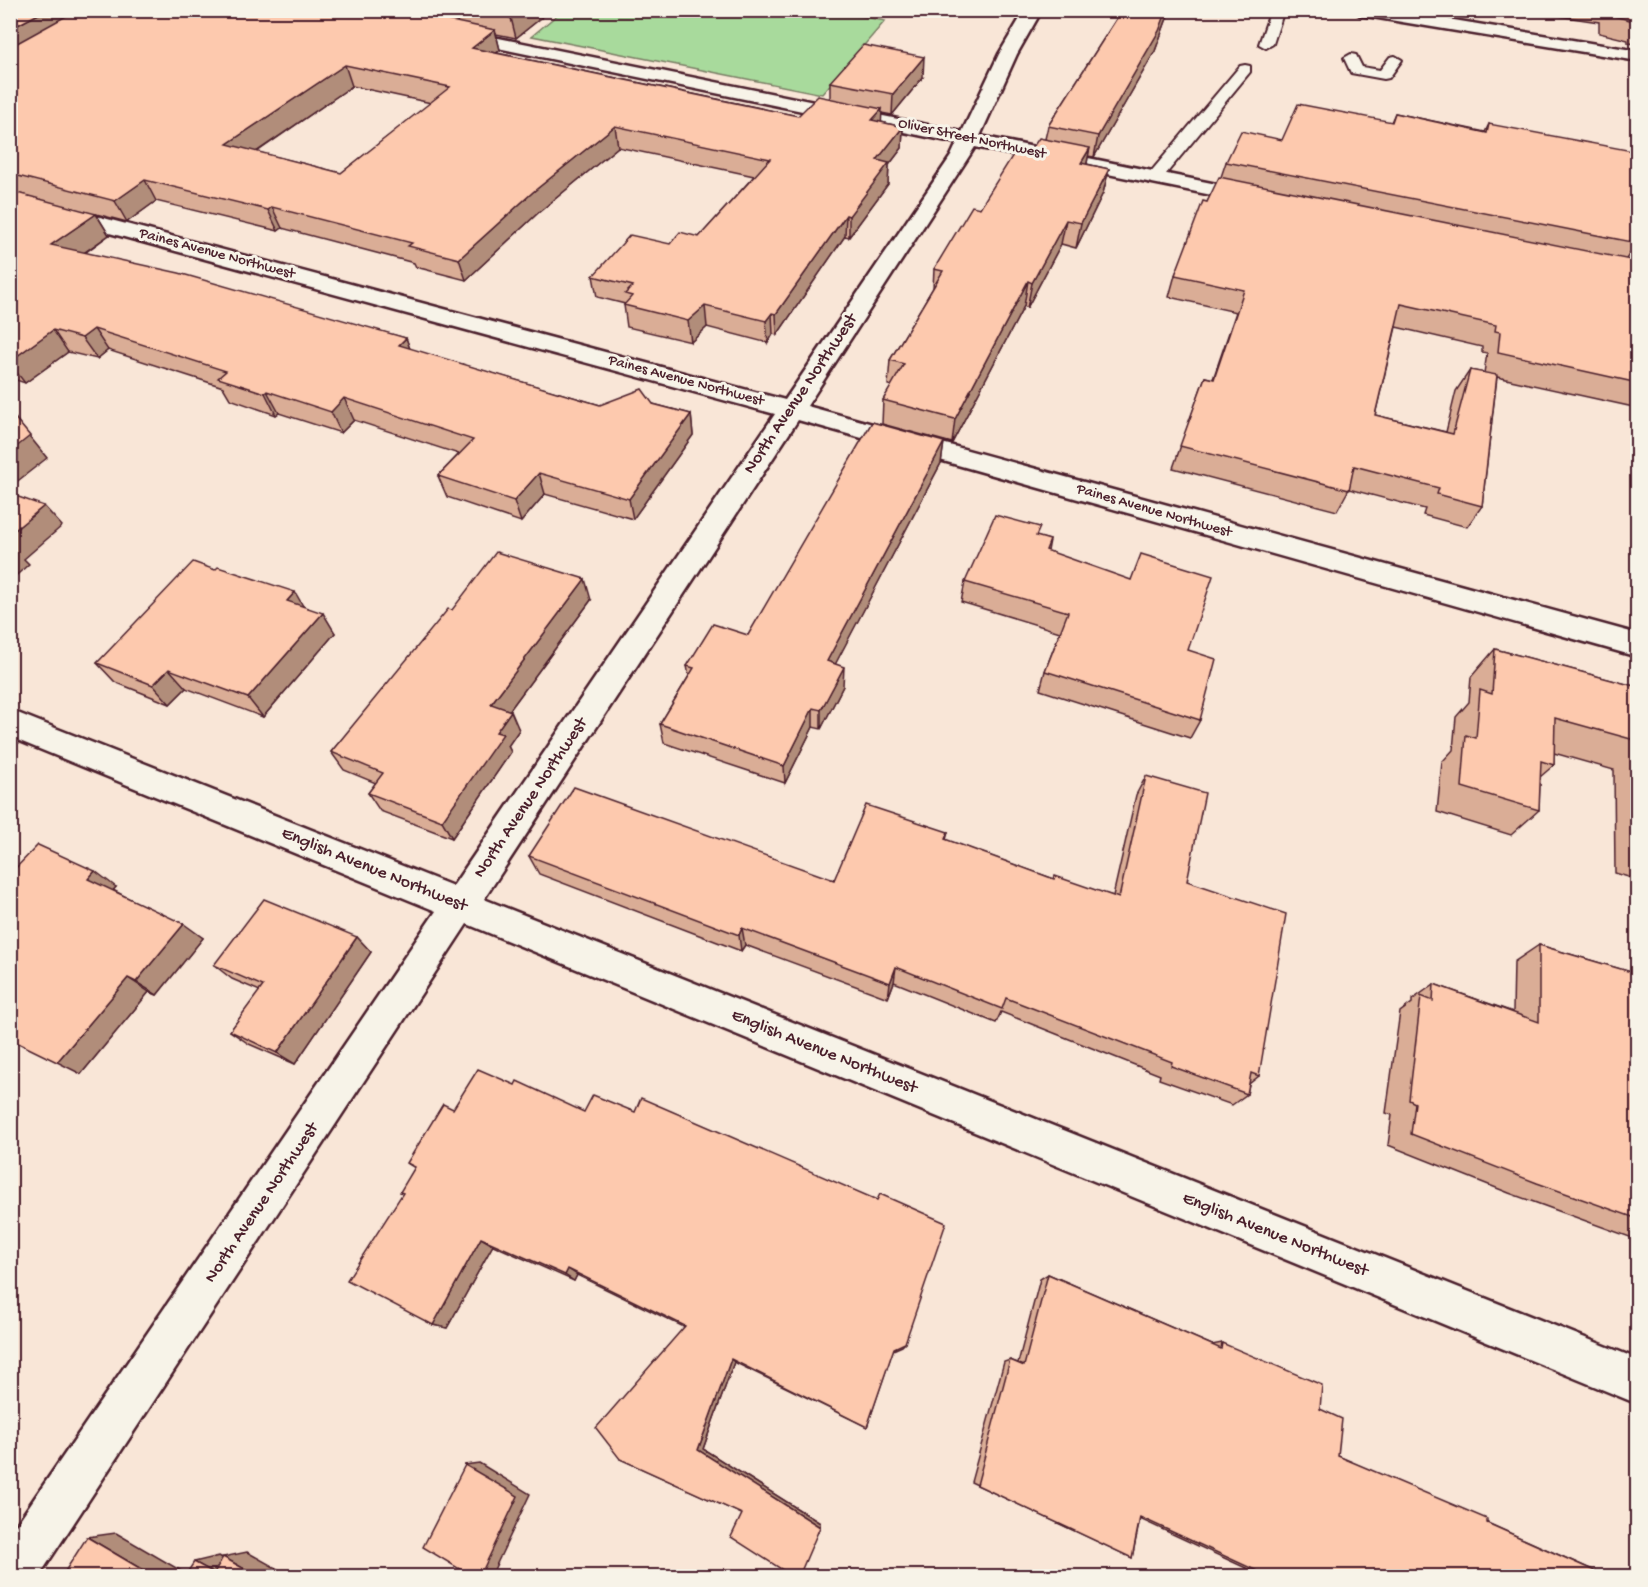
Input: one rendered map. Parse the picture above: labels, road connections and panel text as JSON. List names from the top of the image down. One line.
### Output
{"streets":{"street":["Oliver Street Northwest","Paines Avenue Northwest","North Avenue Northwest","English Avenue Northwest"]},"crossings":[["Oliver Street Northwest","North Avenue Northwest"],["Paines Avenue Northwest","North Avenue Northwest"],["North Avenue Northwest","English Avenue Northwest"]]}
